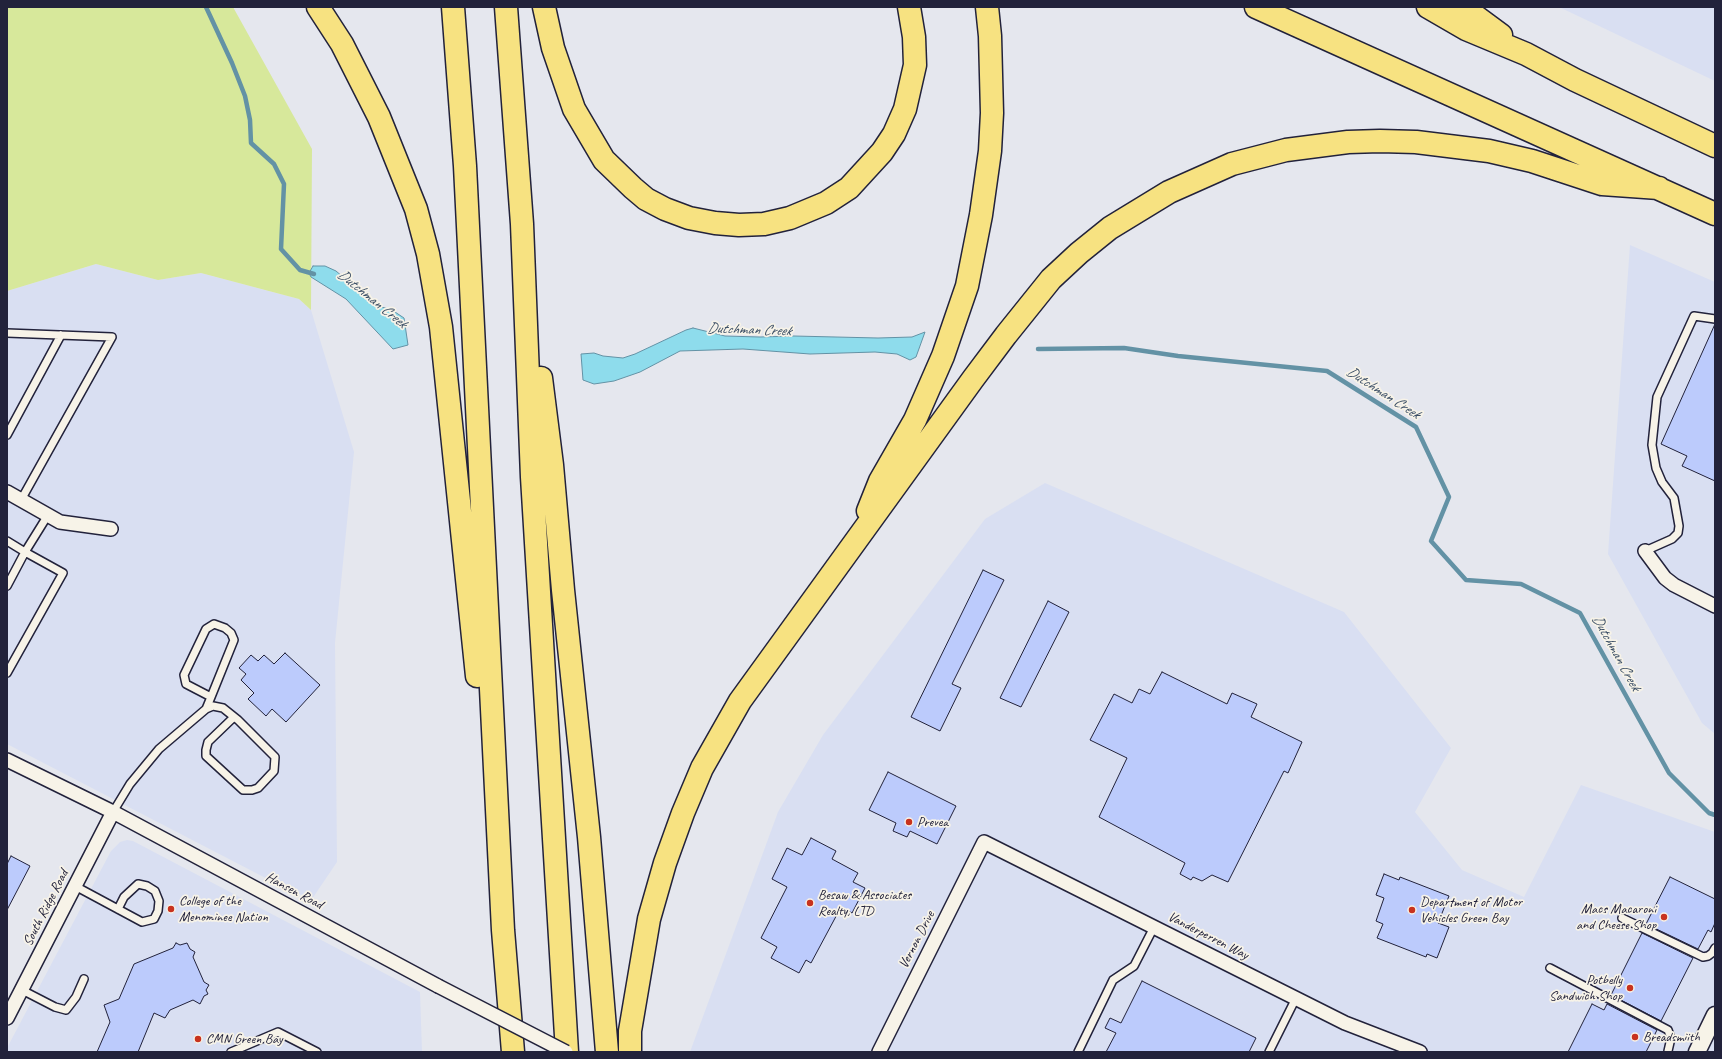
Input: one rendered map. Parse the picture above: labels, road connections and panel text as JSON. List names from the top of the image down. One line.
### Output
{"streets":{"street":["Hansen Road","South Ridge Road","Vanderperren Way","Vernon Drive"]},"crossings":[["Hansen Road","South Ridge Road"],["Vanderperren Way","Vernon Drive"]],"water":["Dutchman Creek"],"places":["Prevea","Besaw & Associates Realty, LTD","College of the Menominee Nation","Department of Motor Vehicles Green Bay","Macs Macaroni and Cheese Shop","Potbelly Sandwich Shop","Breadsmiith","CMN Green Bay"]}
